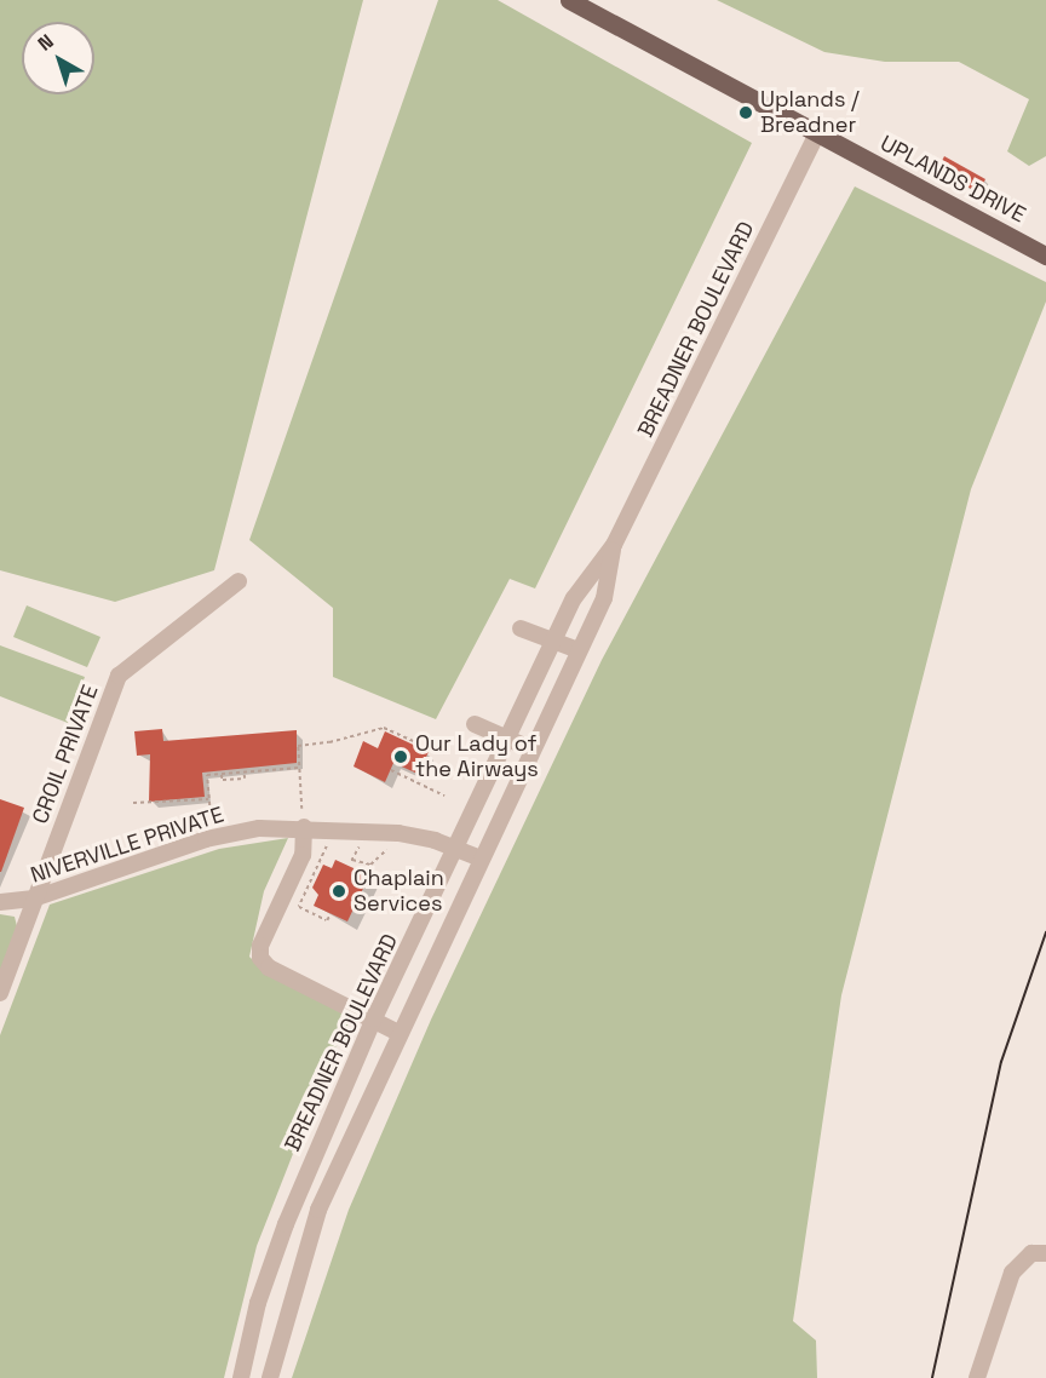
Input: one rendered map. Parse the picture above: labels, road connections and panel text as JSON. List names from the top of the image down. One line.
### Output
{"streets":{"main road":["UPLANDS DRIVE"],"street":["BREADNER BOULEVARD","CROIL PRIVATE","NIVERVILLE PRIVATE"]},"crossings":[["UPLANDS DRIVE","BREADNER BOULEVARD"],["BREADNER BOULEVARD","NIVERVILLE PRIVATE"],["CROIL PRIVATE","NIVERVILLE PRIVATE"]],"places":["Uplands / Breadner","Our Lady of the Airways","Chaplain Services"],"north":"top left"}
